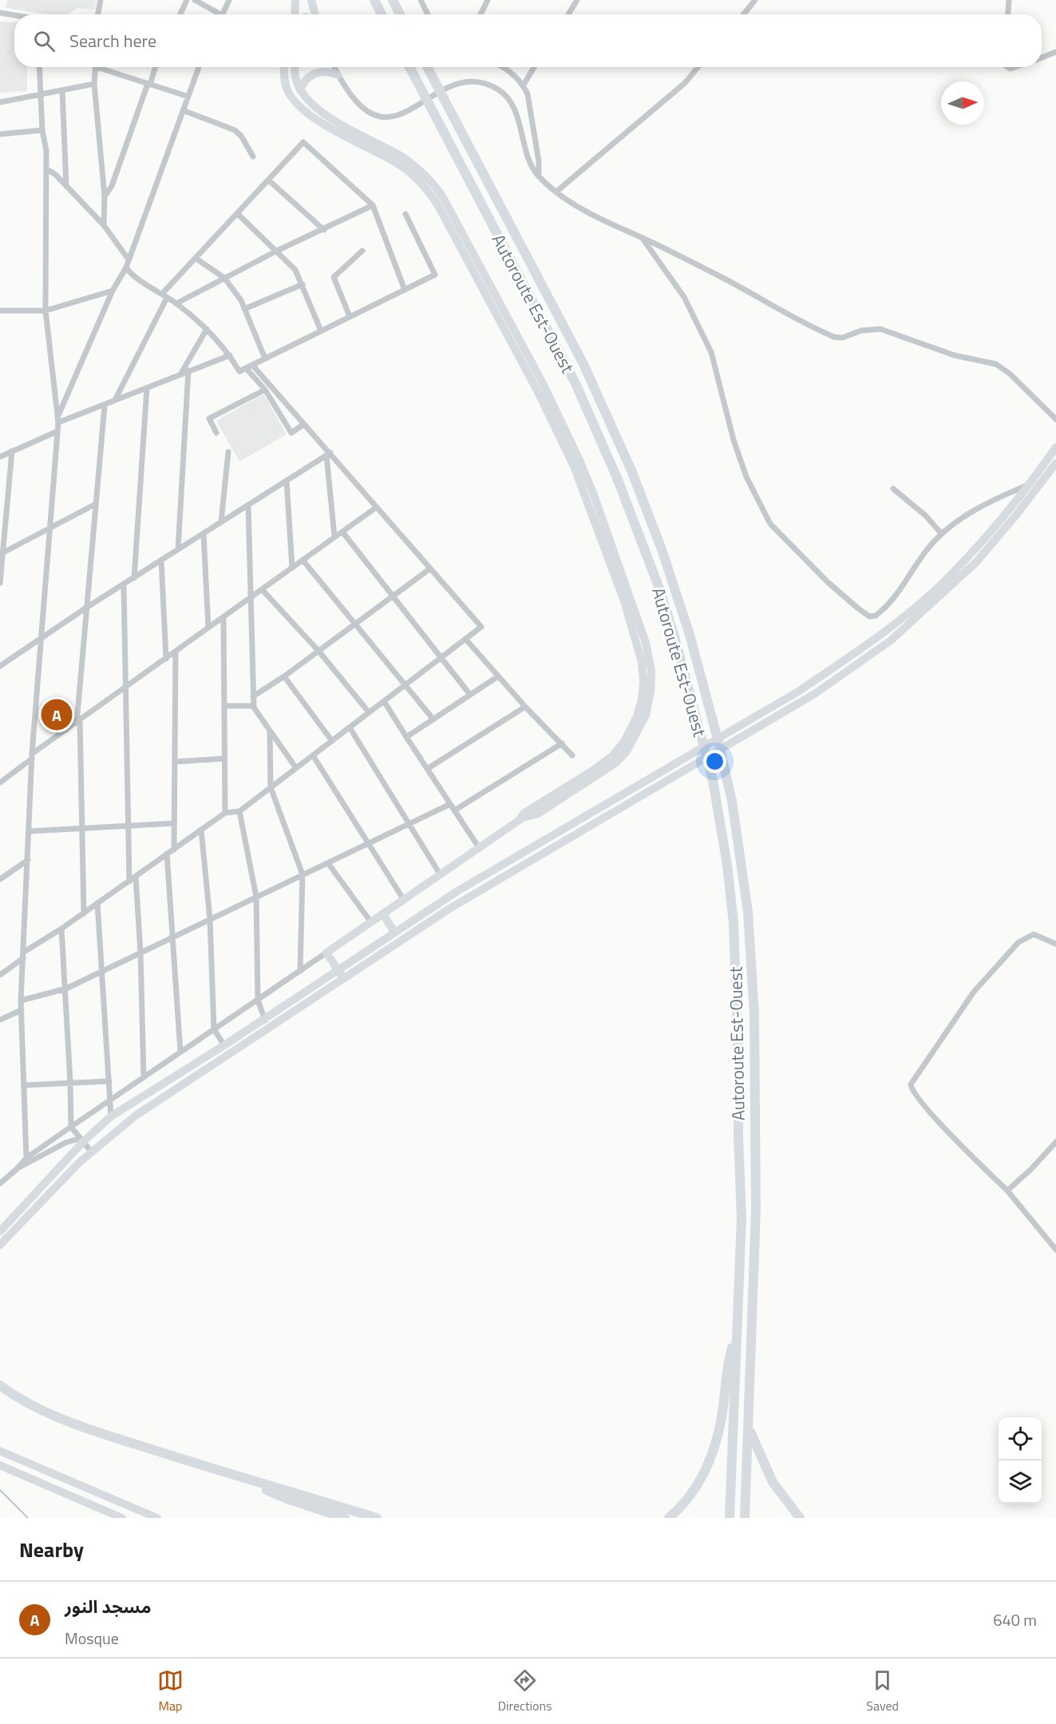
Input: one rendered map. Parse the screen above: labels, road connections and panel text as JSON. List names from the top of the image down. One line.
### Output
{"streets":{"highway":["Autoroute Est-Ouest"]},"north":"right","page":{"search":"Search here","pins":"A","heading":"Nearby","list":[{"mark":"A","name":"مسجد النور","note":"Mosque","value":"640 m"}],"nav":["Map","Directions","Saved"]}}
